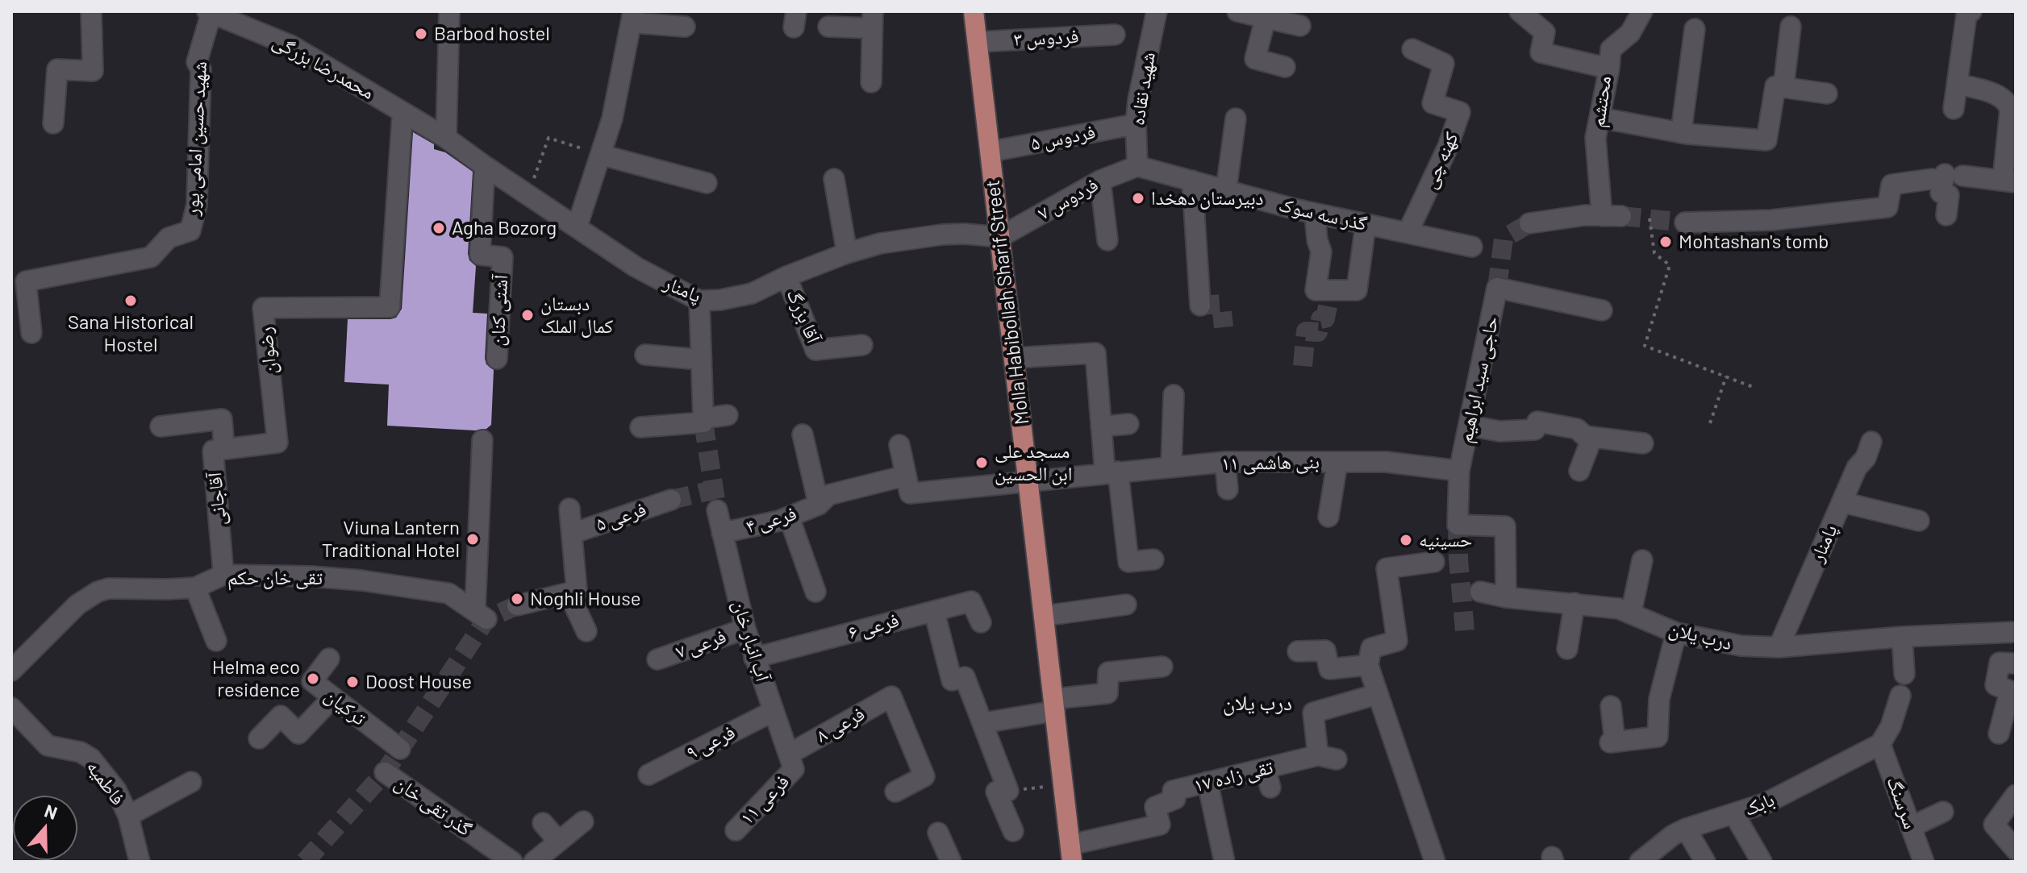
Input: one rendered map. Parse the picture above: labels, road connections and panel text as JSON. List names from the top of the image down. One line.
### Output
{"streets":{"main road":["Molla Habibollah Sharif Street"],"street":["فردوس ۳","محمدرضا بزرگی","شهید نقاده","محتشم","فردوس ۵","شهید حسین امامی پور","کهنه چی","فردوس ۷","گذر سه سوک","پامنار","آشتی کنان","آقا بزرگ","رضوان","حاجی سید ابراهیم","بنی هاشمی ۱۱","آقاجانی","فرعی ۵","فرعی ۴","تقی خان حکم","فرعی ۶","درب یلان","آب انبار خان","فرعی ۷","ترکیان","فرعی ۸","فرعی ۹","تقی زاده ۱۷","فاطمیه","فرعی ۱۱","سرسنگ","بابک","گذر تقی خان"]},"crossings":[["فردوس ۳","Molla Habibollah Sharif Street"],["محمدرضا بزرگی","شهید حسین امامی پور"],["محمدرضا بزرگی","پامنار"],["محمدرضا بزرگی","رضوان"],["شهید نقاده","فردوس ۵"],["شهید نقاده","فردوس ۷"],["شهید نقاده","گذر سه سوک"],["فردوس ۵","Molla Habibollah Sharif Street"],["کهنه چی","گذر سه سوک"],["فردوس ۷","گذر سه سوک"],["فردوس ۷","پامنار"],["فردوس ۷","Molla Habibollah Sharif Street"],["پامنار","Molla Habibollah Sharif Street"],["پامنار","آشتی کنان"],["پامنار","آقا بزرگ"],["پامنار","رضوان"],["پامنار","درب یلان"],["Molla Habibollah Sharif Street","بنی هاشمی ۱۱"],["Molla Habibollah Sharif Street","تقی زاده ۱۷"],["رضوان","آقاجانی"],["حاجی سید ابراهیم","بنی هاشمی ۱۱"],["بنی هاشمی ۱۱","فرعی ۴"],["آقاجانی","تقی خان حکم"],["فرعی ۴","آب انبار خان"],["فرعی ۶","آب انبار خان"],["آب انبار خان","فرعی ۷"],["آب انبار خان","فرعی ۸"],["آب انبار خان","فرعی ۹"],["آب انبار خان","فرعی ۱۱"],["فرعی ۸","فرعی ۱۱"],["سرسنگ","بابک"]],"districts":["درب یلان"],"places":["Barbod hostel","دبیرستان دهخدا","Agha Bozorg","Mohtashan's tomb","Sana Historical Hostel","دبستان کمال الملک","مسجد علی ابن الحسین","Viuna Lantern Traditional Hotel","حسینیه","Noghli House","Helma eco residence","Doost House"],"north":"top"}
